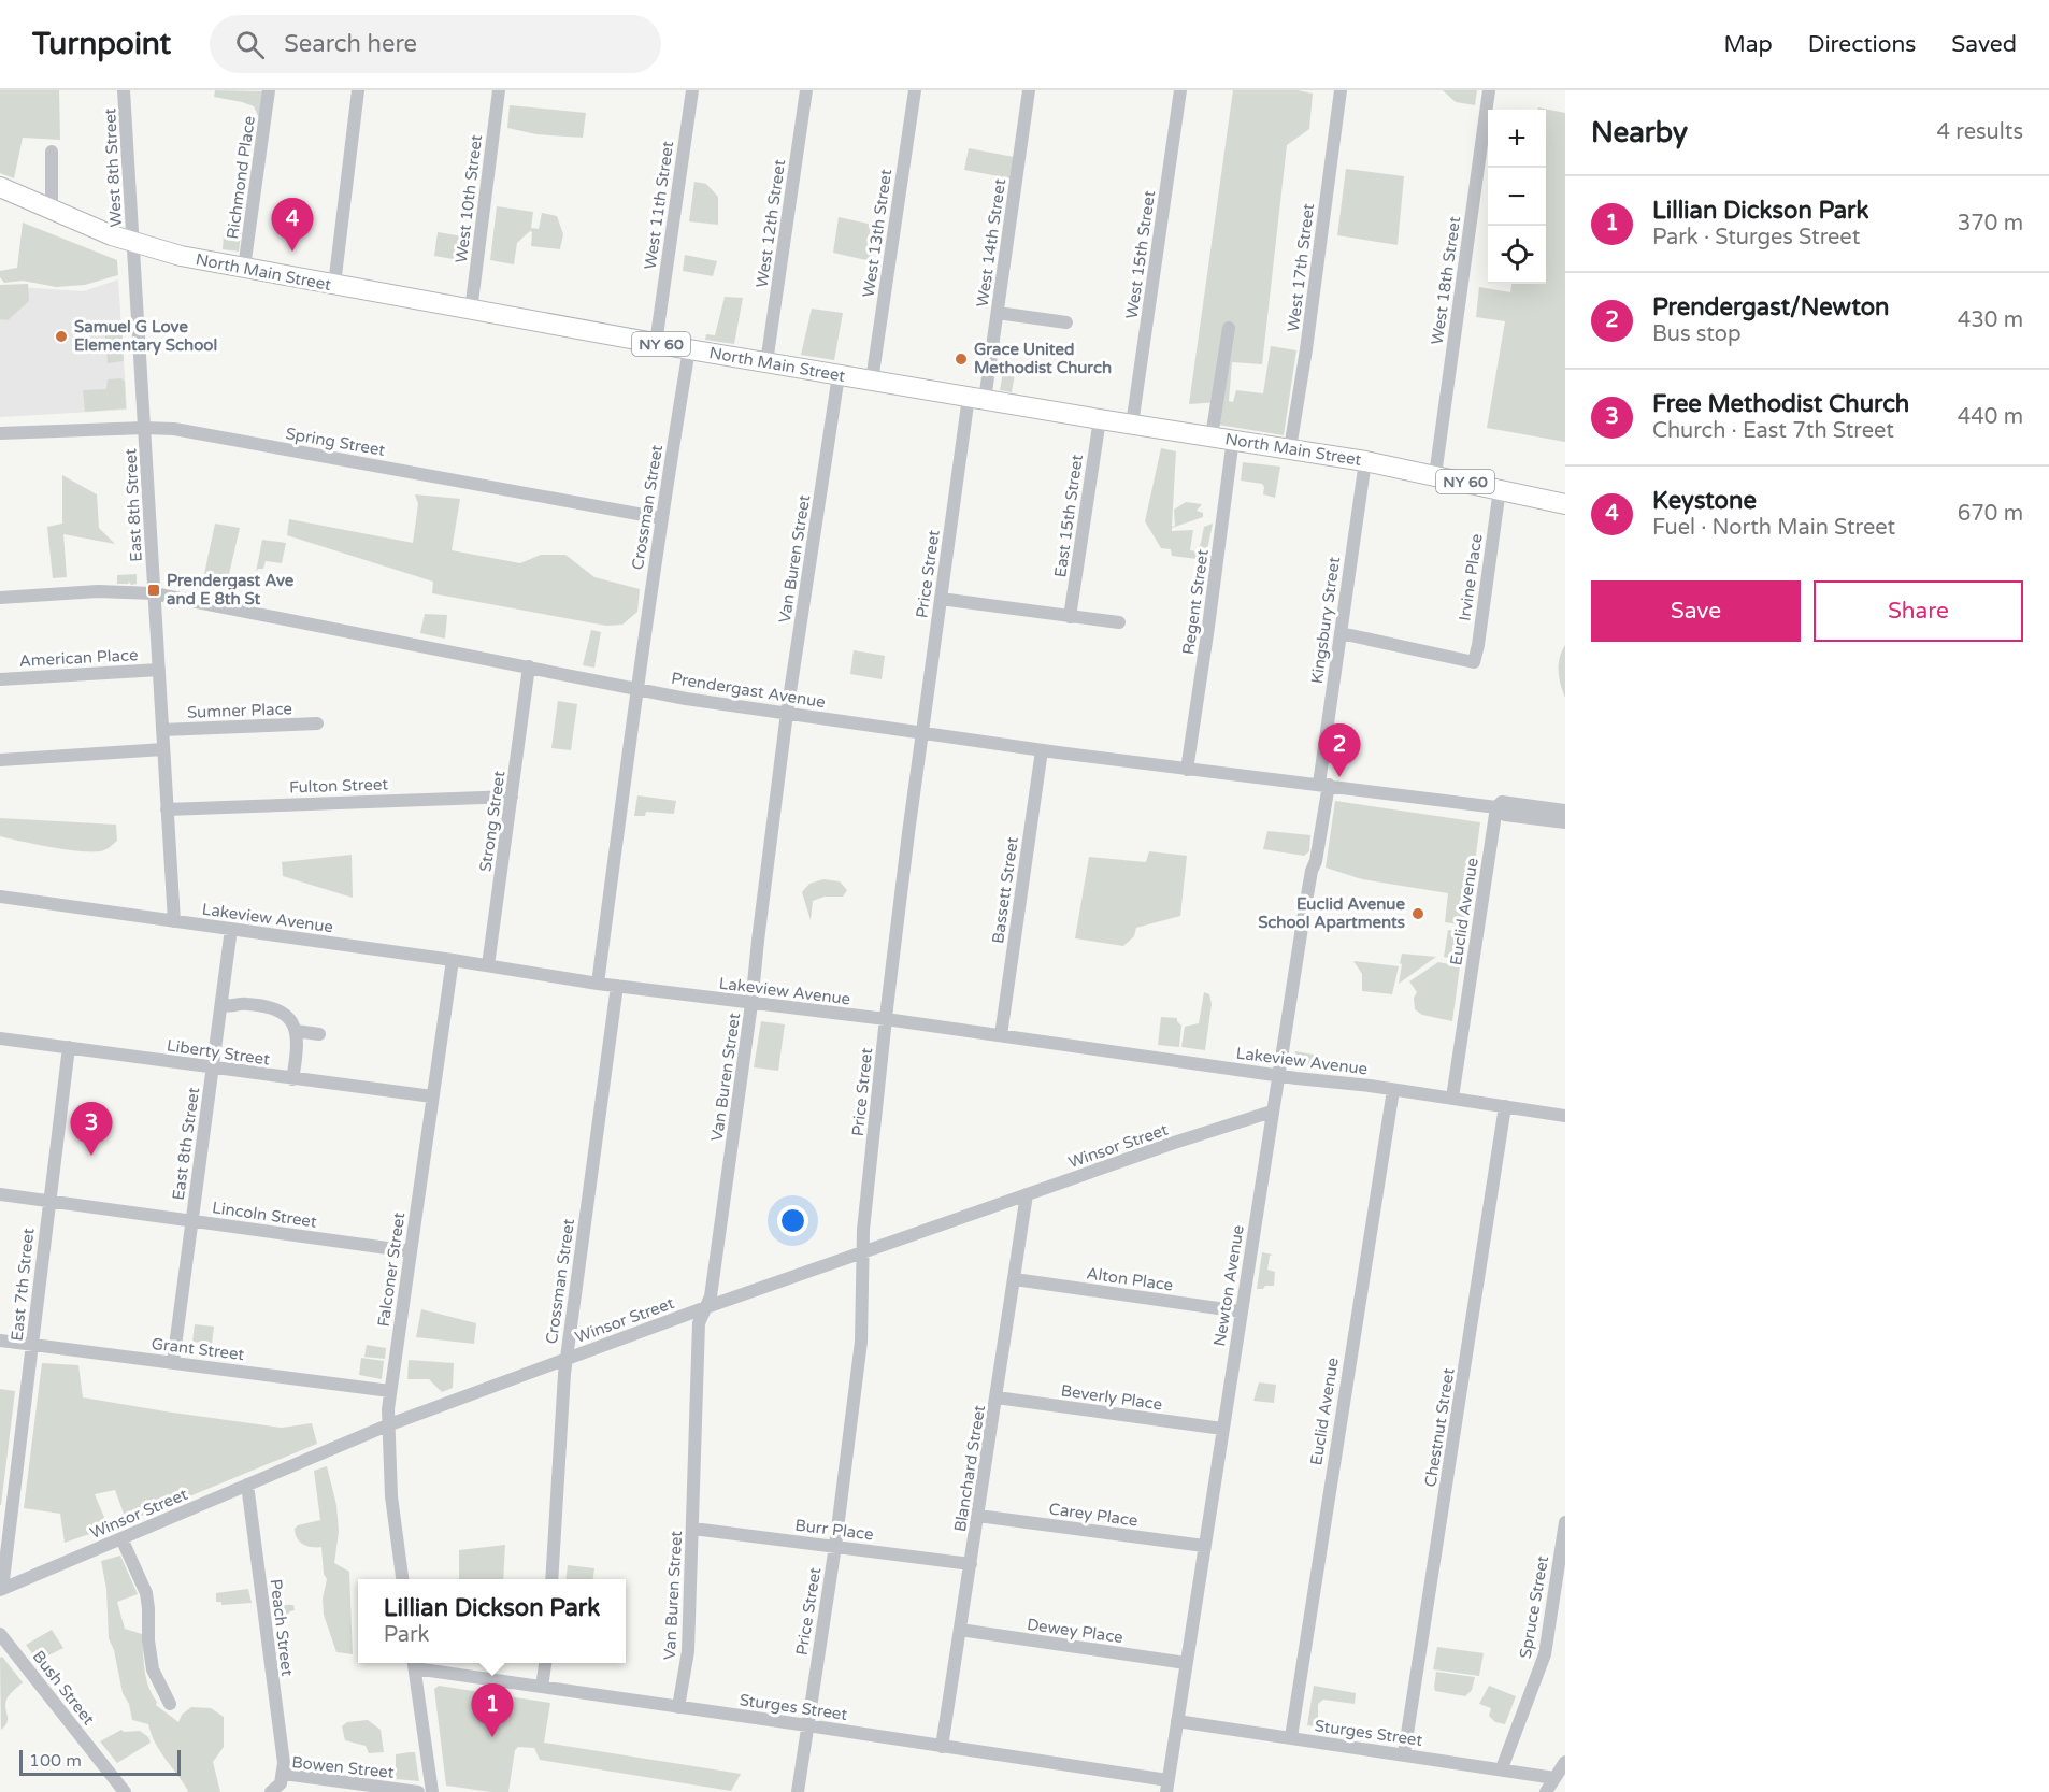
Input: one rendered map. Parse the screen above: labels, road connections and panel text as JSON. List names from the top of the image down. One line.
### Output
{"streets":{"highway":["North Main Street","NY 60"],"street":["West 8th Street","Richmond Place","West 10th Street","West 11th Street","West 12th Street","West 13th Street","West 14th Street","West 15th Street","West 17th Street","West 18th Street","Spring Street","East 8th Street","Crossman Street","East 15th Street","Van Buren Street","Price Street","Irvine Place","Regent Street","Kingsbury Street","American Place","Prendergast Avenue","Sumner Place","Fulton Street","Strong Street","Bassett Street","Euclid Avenue","Lakeview Avenue","Liberty Street","Winsor Street","Lincoln Street","Falconer Street","Alton Place","East 7th Street","Newton Avenue","Grant Street","Beverly Place","Chestnut Street","Blanchard Street","Carey Place","Burr Place","Spruce Street","Peach Street","Dewey Place","Bush Street","Sturges Street","Bowen Street"]},"crossings":[["West 8th Street","North Main Street"],["West 8th Street","East 8th Street"],["Richmond Place","North Main Street"],["West 10th Street","North Main Street"],["West 11th Street","North Main Street"],["West 12th Street","North Main Street"],["West 13th Street","North Main Street"],["West 14th Street","North Main Street"],["West 14th Street","Price Street"],["West 15th Street","North Main Street"],["West 17th Street","North Main Street"],["North Main Street","West 18th Street"],["North Main Street","East 8th Street"],["North Main Street","Crossman Street"],["North Main Street","East 15th Street"],["North Main Street","Van Buren Street"],["North Main Street","Price Street"],["North Main Street","Irvine Place"],["North Main Street","Regent Street"],["North Main Street","Kingsbury Street"],["Spring Street","East 8th Street"],["Spring Street","Crossman Street"],["East 8th Street","American Place"],["East 8th Street","Prendergast Avenue"],["East 8th Street","Sumner Place"],["East 8th Street","Fulton Street"],["East 8th Street","Lakeview Avenue"],["East 8th Street","Liberty Street"],["East 8th Street","Lincoln Street"],["East 8th Street","Grant Street"],["Crossman Street","Prendergast Avenue"],["Crossman Street","Lakeview Avenue"],["Crossman Street","Winsor Street"],["Van Buren Street","Prendergast Avenue"],["Van Buren Street","Lakeview Avenue"],["Van Buren Street","Winsor Street"],["Van Buren Street","Burr Place"],["Van Buren Street","Sturges Street"],["Price Street","Prendergast Avenue"],["Price Street","Lakeview Avenue"],["Price Street","Winsor Street"],["Price Street","Burr Place"],["Price Street","Sturges Street"],["Irvine Place","Kingsbury Street"],["Regent Street","Prendergast Avenue"],["Kingsbury Street","Prendergast Avenue"],["Kingsbury Street","Newton Avenue"],["Prendergast Avenue","Strong Street"],["Prendergast Avenue","Bassett Street"],["Prendergast Avenue","Euclid Avenue"],["Prendergast Avenue","Newton Avenue"],["Fulton Street","Strong Street"],["Strong Street","Lakeview Avenue"],["Bassett Street","Lakeview Avenue"],["Euclid Avenue","Lakeview Avenue"],["Euclid Avenue","Sturges Street"],["Lakeview Avenue","Falconer Street"],["Lakeview Avenue","Newton Avenue"],["Lakeview Avenue","Chestnut Street"],["Liberty Street","Falconer Street"],["Liberty Street","East 7th Street"],["Winsor Street","Falconer Street"],["Winsor Street","East 7th Street"],["Winsor Street","Newton Avenue"],["Winsor Street","Blanchard Street"],["Winsor Street","Peach Street"],["Lincoln Street","Falconer Street"],["Lincoln Street","East 7th Street"],["Falconer Street","Grant Street"],["Alton Place","Newton Avenue"],["Alton Place","Blanchard Street"],["East 7th Street","Grant Street"],["Newton Avenue","Beverly Place"],["Newton Avenue","Carey Place"],["Newton Avenue","Dewey Place"],["Newton Avenue","Sturges Street"],["Beverly Place","Blanchard Street"],["Chestnut Street","Sturges Street"],["Blanchard Street","Carey Place"],["Blanchard Street","Burr Place"],["Blanchard Street","Dewey Place"],["Blanchard Street","Sturges Street"],["Spruce Street","Sturges Street"],["Peach Street","Bowen Street"]],"places":{"other":["Samuel G Love Elementary School","Grace United Methodist Church","Euclid Avenue School Apartments"],"transit":["Prendergast Ave and E 8th St"]},"scale_bar":"100 m","page":{"header":"Turnpoint","search":"Search here","nav":["Map","Directions","Saved"],"heading":["Nearby","4 results"],"map_buttons":["+","−"],"list":[{"mark":"1","name":"Lillian Dickson Park","note":"Park · Sturges Street","value":"370 m"},{"mark":"2","name":"Prendergast/Newton","note":"Bus stop","value":"430 m"},{"mark":"3","name":"Free Methodist Church","note":"Church · East 7th Street","value":"440 m"},{"mark":"4","name":"Keystone","note":"Fuel · North Main Street","value":"670 m"}],"pins":["4","2","3","1"],"buttons":["Save","Share"],"popup":["Lillian Dickson Park","Park"],"scale":"100 m"}}
